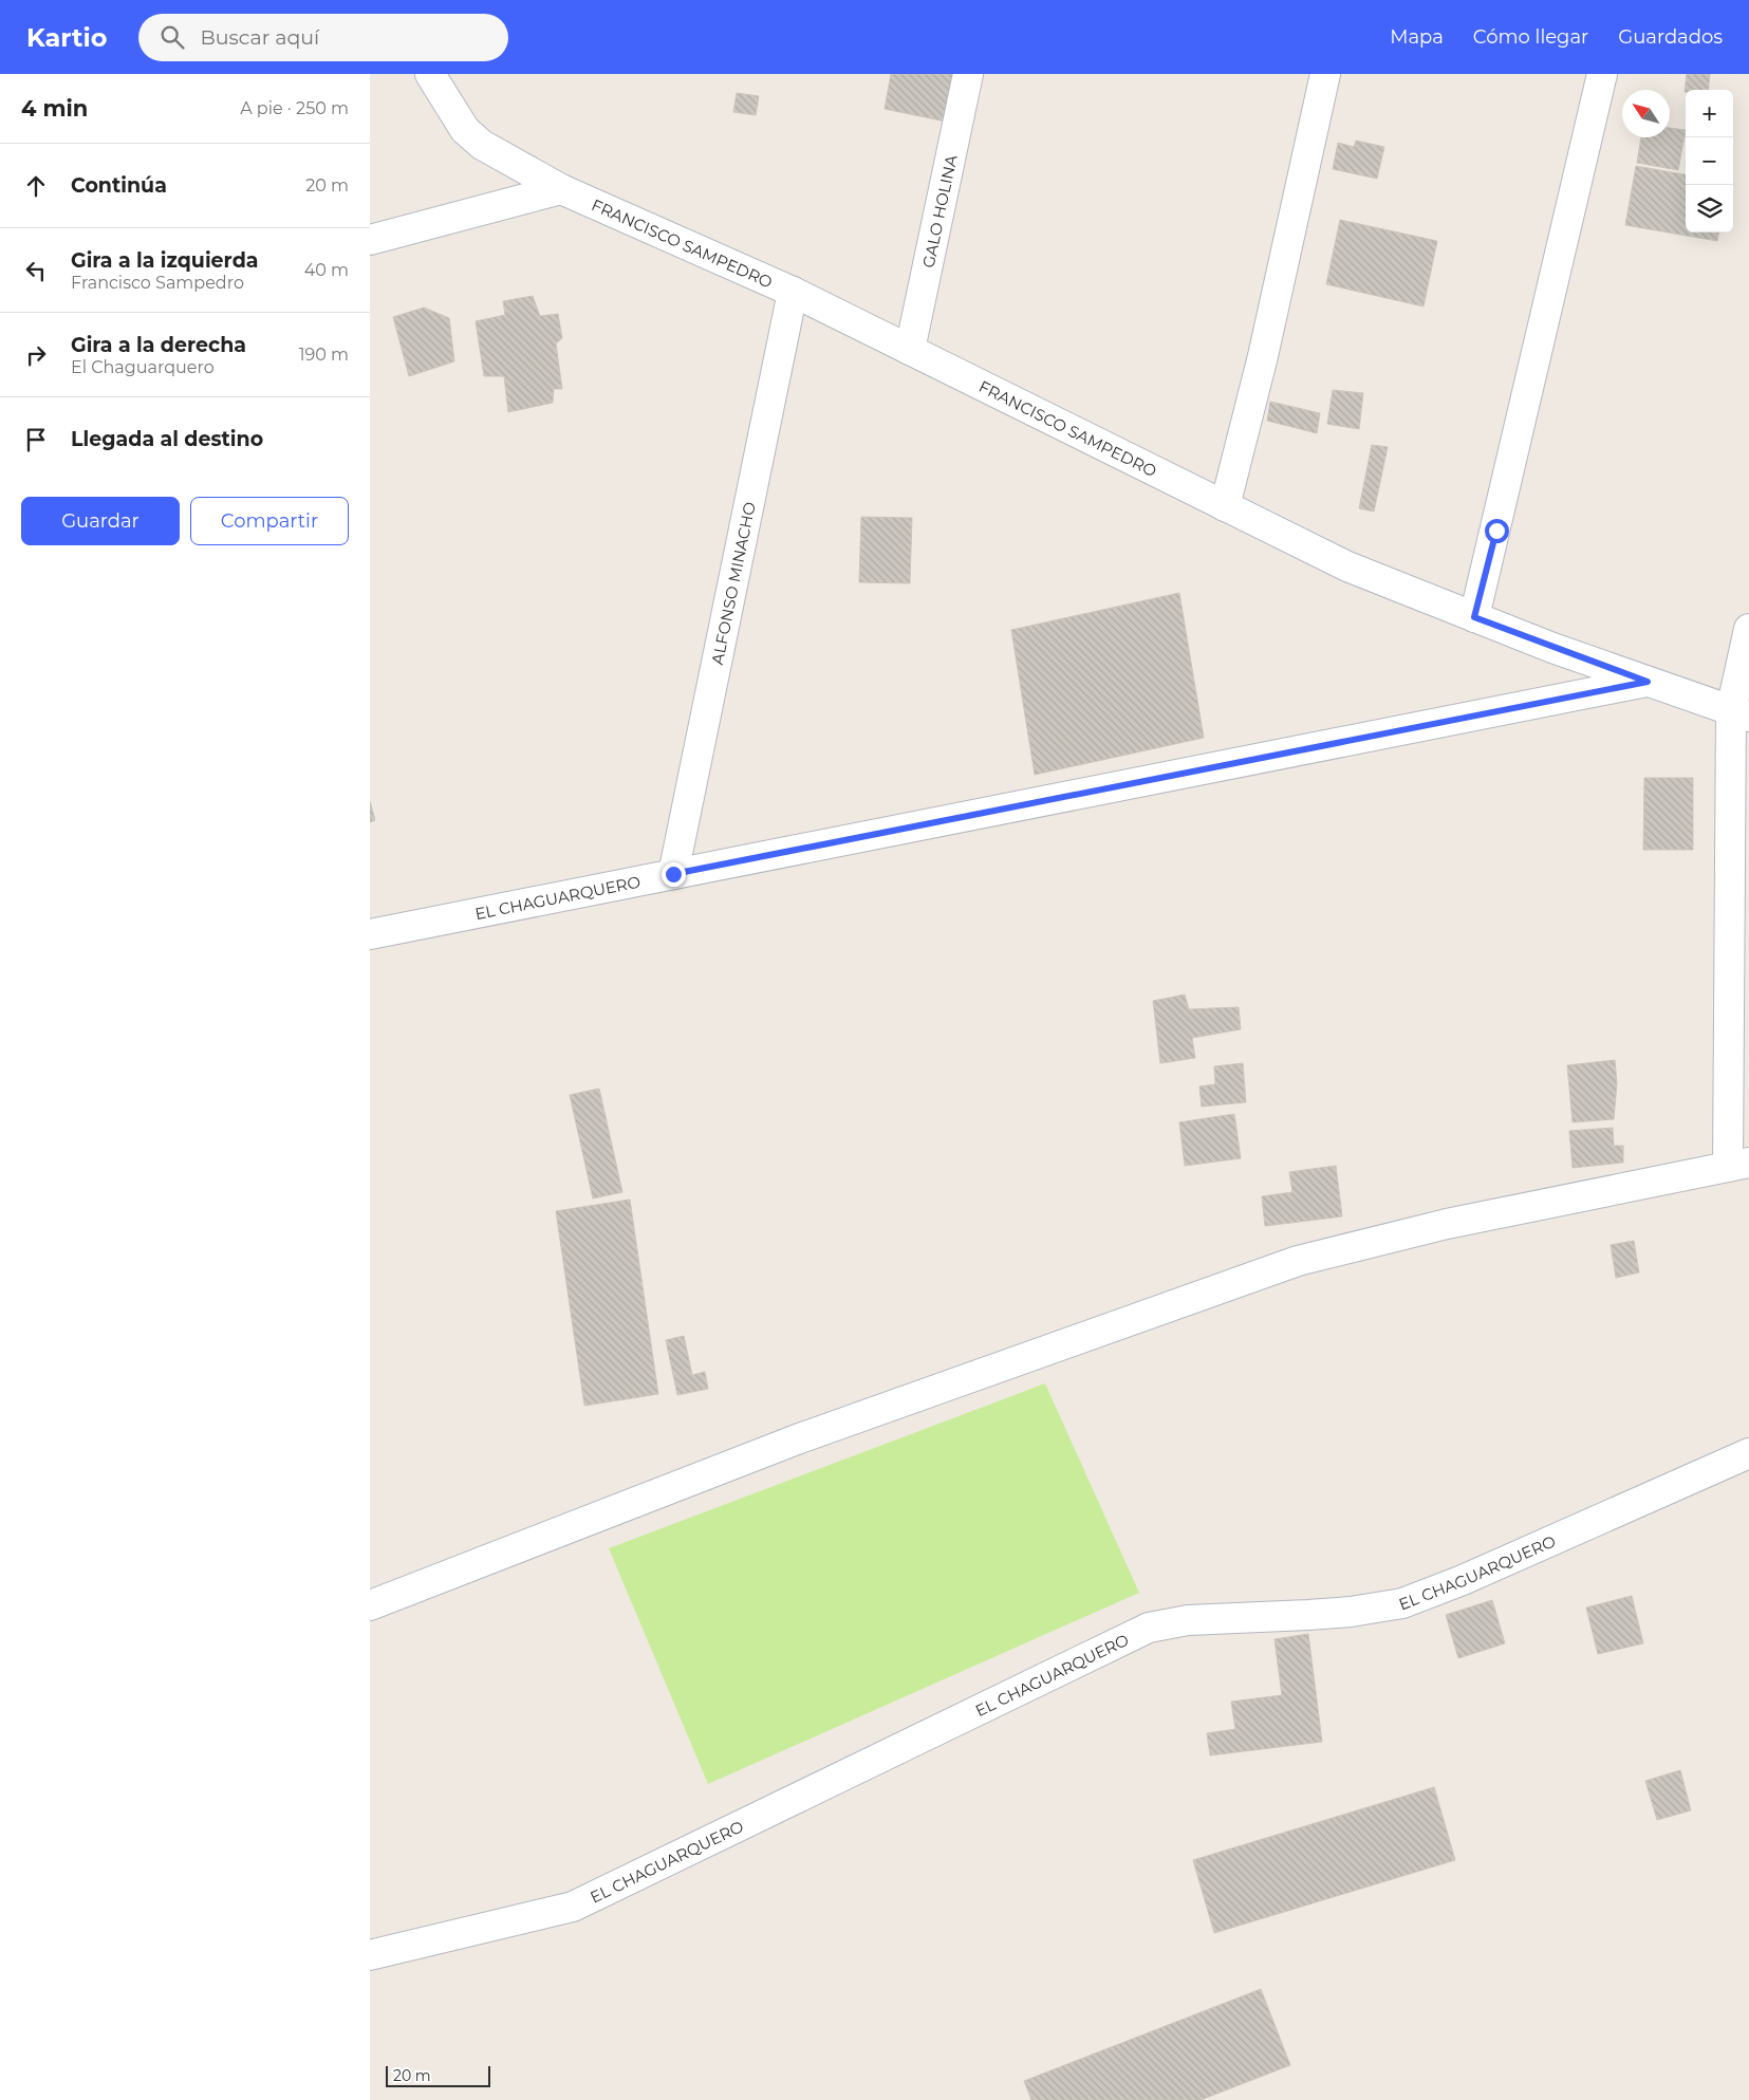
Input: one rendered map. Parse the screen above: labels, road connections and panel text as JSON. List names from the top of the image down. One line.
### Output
{"streets":{"street":["GALO HOLINA","FRANCISCO SAMPEDRO","ALFONSO MINACHO","EL CHAGUARQUERO"]},"crossings":[["GALO HOLINA","FRANCISCO SAMPEDRO"],["FRANCISCO SAMPEDRO","ALFONSO MINACHO"],["FRANCISCO SAMPEDRO","EL CHAGUARQUERO"],["ALFONSO MINACHO","EL CHAGUARQUERO"]],"scale_bar":"20 m","north":"top left","page":{"header":"Kartio","search":"Buscar aquí","nav":["Mapa","Cómo llegar","Guardados"],"heading":["4 min","A pie · 250 m"],"map_buttons":["+","−"],"list":[["Continúa","20 m"],["Gira a la izquierda","Francisco Sampedro","40 m"],["Gira a la derecha","El Chaguarquero","190 m"],"Llegada al destino"],"buttons":["Guardar","Compartir"],"scale":"20 m"}}
